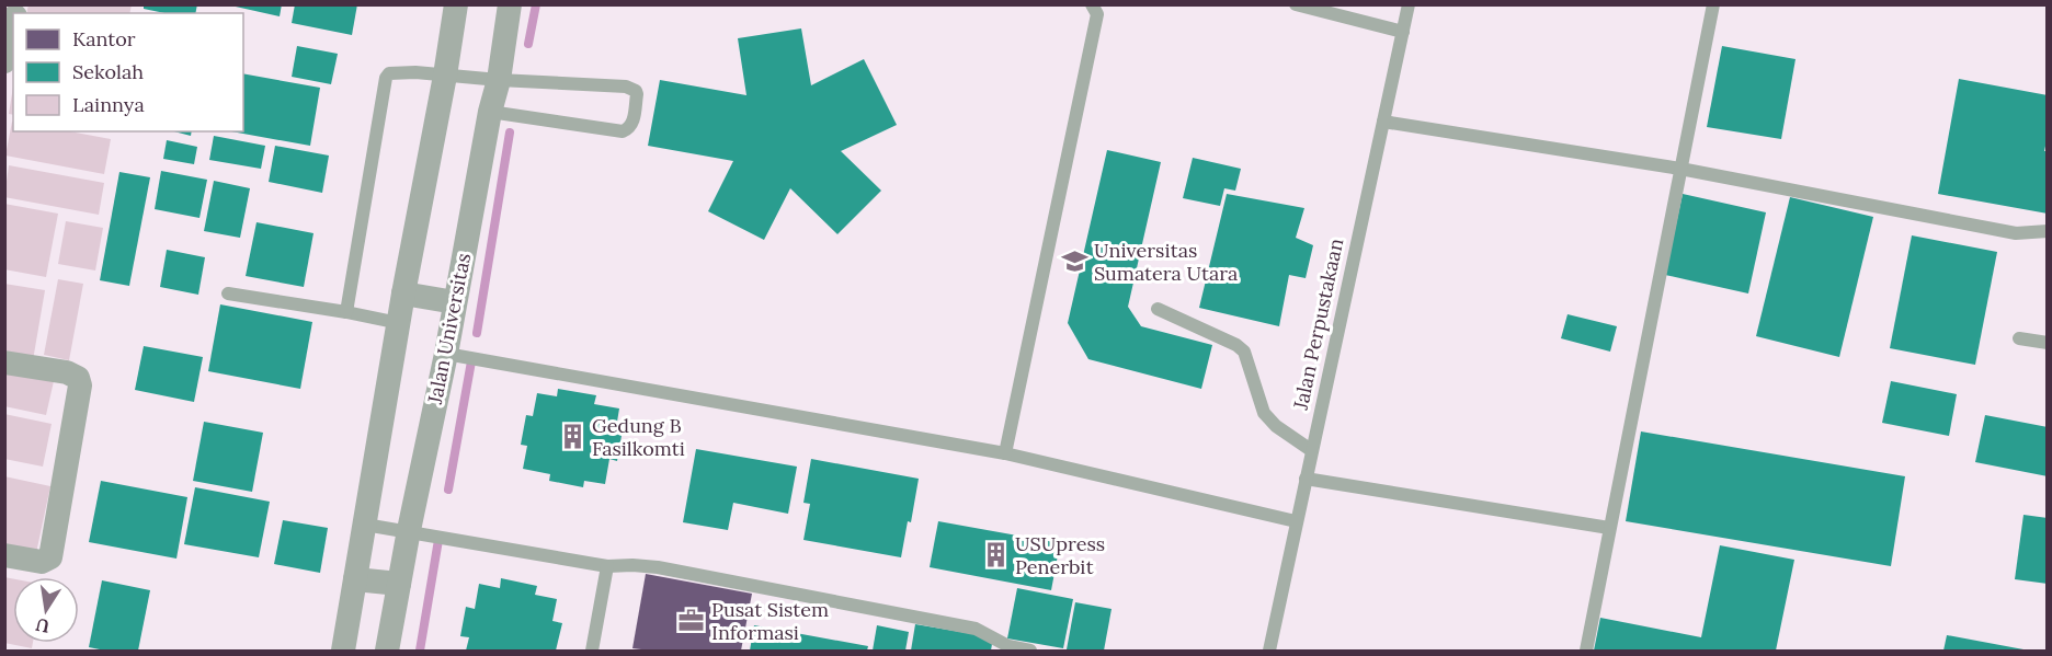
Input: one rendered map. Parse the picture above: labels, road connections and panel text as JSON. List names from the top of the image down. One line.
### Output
{"streets":{"street":["Jalan Universitas"],"lane":["Jalan Perpustakaan"]},"places":{"school or university":["Universitas Sumatera Utara"],"building":["Gedung B Fasilkomti","USUpress Penerbit"],"office":["Pusat Sistem Informasi"]},"legend":["Kantor","Sekolah","Lainnya"],"north":"bottom"}
